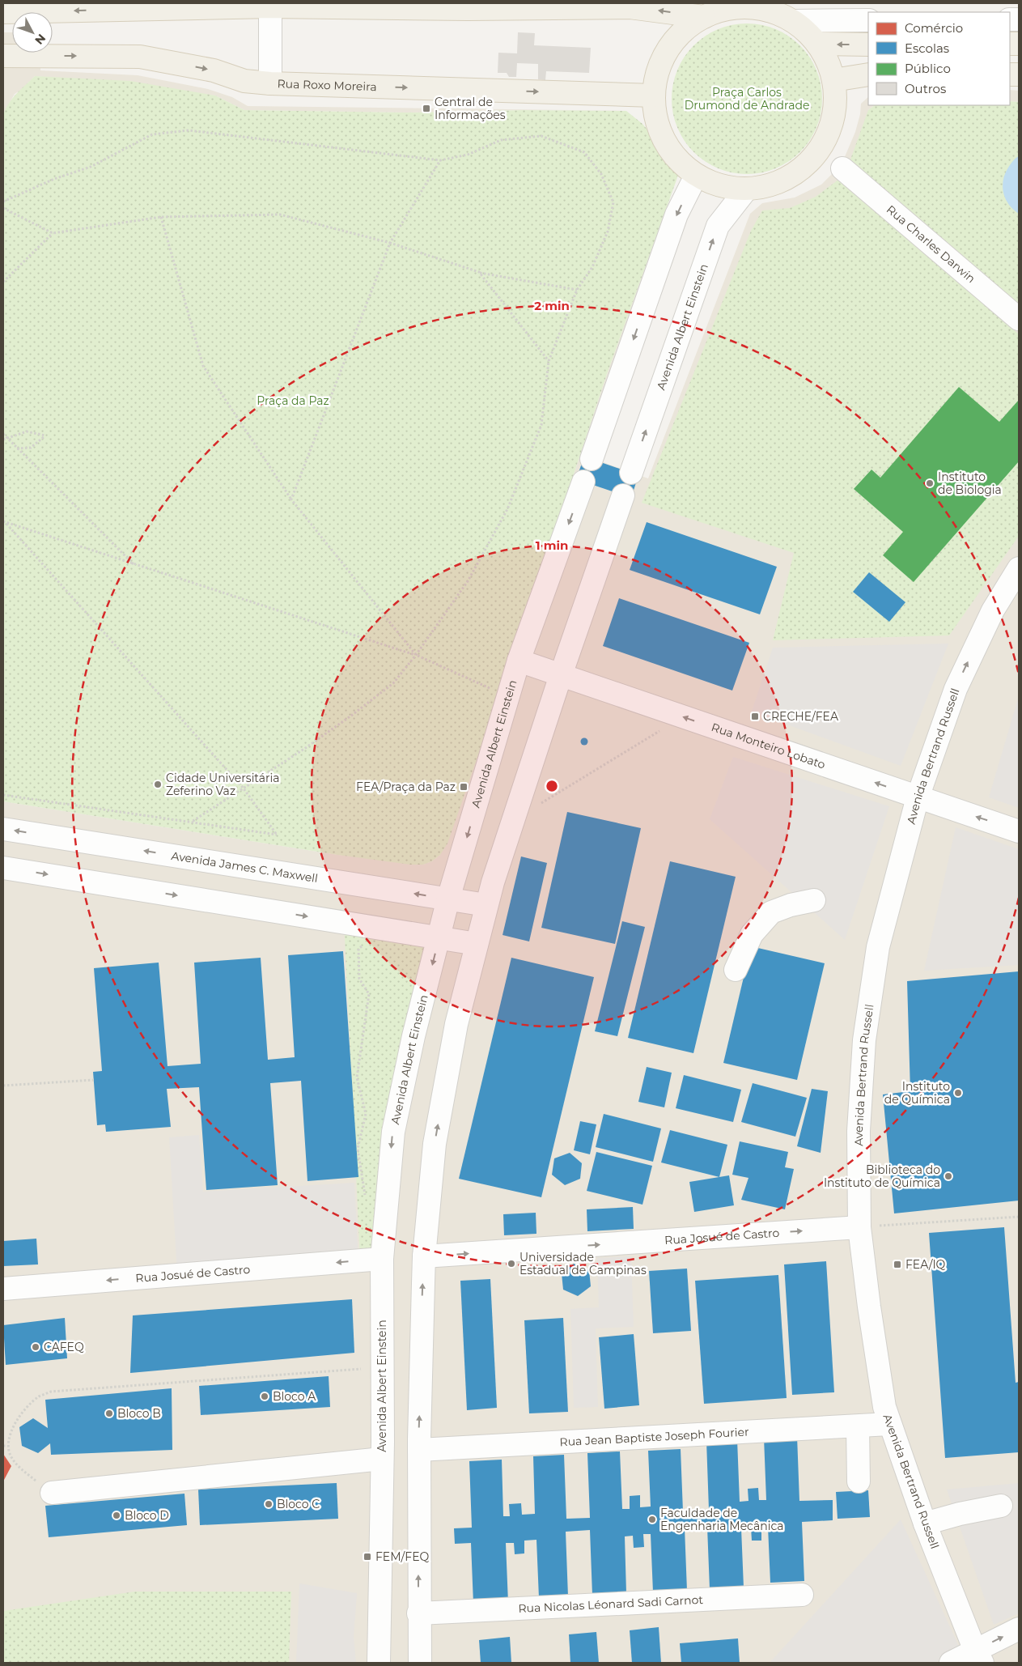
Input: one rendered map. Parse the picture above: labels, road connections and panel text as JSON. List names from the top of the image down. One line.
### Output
{"streets":{"main road":["Rua Roxo Moreira"],"street":["Rua Charles Darwin","Avenida Albert Einstein","Rua Monteiro Lobato","Avenida Bertrand Russell","Avenida James C. Maxwell","Rua Josué de Castro","Rua Jean Baptiste Joseph Fourier","Rua Nicolas Léonard Sadi Carnot"]},"crossings":[["Avenida Albert Einstein","Rua Monteiro Lobato"],["Avenida Albert Einstein","Avenida James C. Maxwell"],["Avenida Albert Einstein","Rua Josué de Castro"],["Rua Monteiro Lobato","Avenida Bertrand Russell"],["Avenida Bertrand Russell","Rua Josué de Castro"],["Avenida Bertrand Russell","Rua Jean Baptiste Joseph Fourier"]],"one_way":["Rua Monteiro Lobato"],"parks":["Praça Carlos Drumond de Andrade","Praça da Paz"],"places":{"transit":["Central de Informações","CRECHE/FEA","FEA/Praça da Paz","FEA/IQ","FEM/FEQ"],"other":["Instituto de Biologia","Cidade Universitária Zeferino Vaz","Instituto de Química","Biblioteca do Instituto de Química","Universidade Estadual de Campinas","CAFEQ","Bloco A","Bloco B","Bloco C","Bloco D","Faculdade de Engenharia Mecânica"]},"legend":["Comércio","Escolas","Público","Outros"],"north":"bottom right","rings":["2 min","1 min"]}
